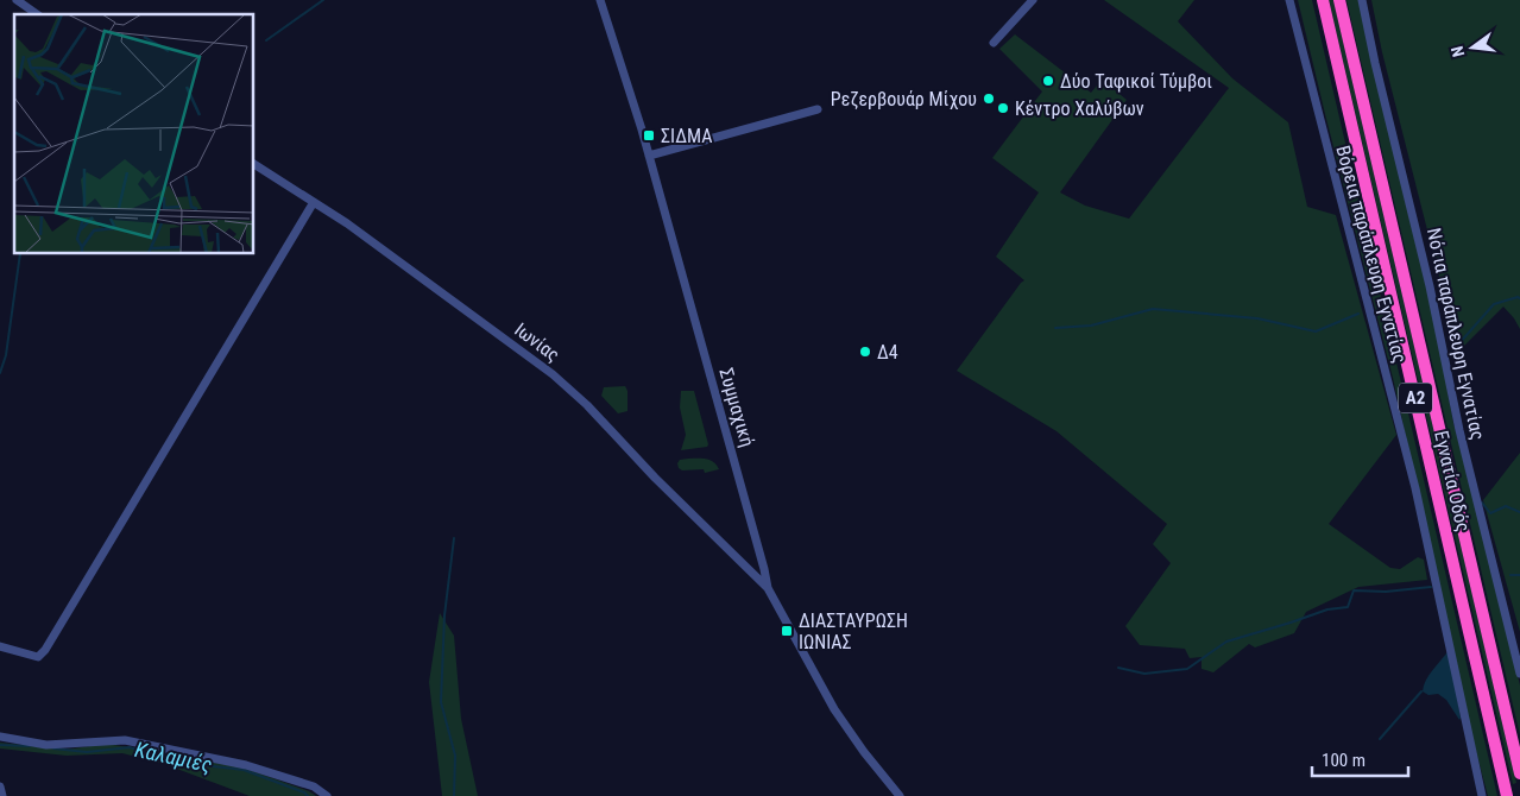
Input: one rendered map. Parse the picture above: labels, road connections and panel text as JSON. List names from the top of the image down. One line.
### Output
{"streets":{"highway":["Α2","Εγνατία Οδός"],"street":["Βόρεια παράπλευρη Εγνατίας","Νότια παράπλευρη Εγνατίας","Ιωνίας","Συμμαχική"]},"crossings":[["Ιωνίας","Συμμαχική"]],"water":["Καλαμιές"],"places":{"other":["Δύο Ταφικοί Τύμβοι","Ρεζερβουάρ Μίχου","Κέντρο Χαλύβων","Δ4"],"transit":["ΣΙΔΜΑ","ΔΙΑΣΤΑΥΡΩΣΗ ΙΩΝΙΑΣ"]},"scale_bar":"100 m","north":"left"}
